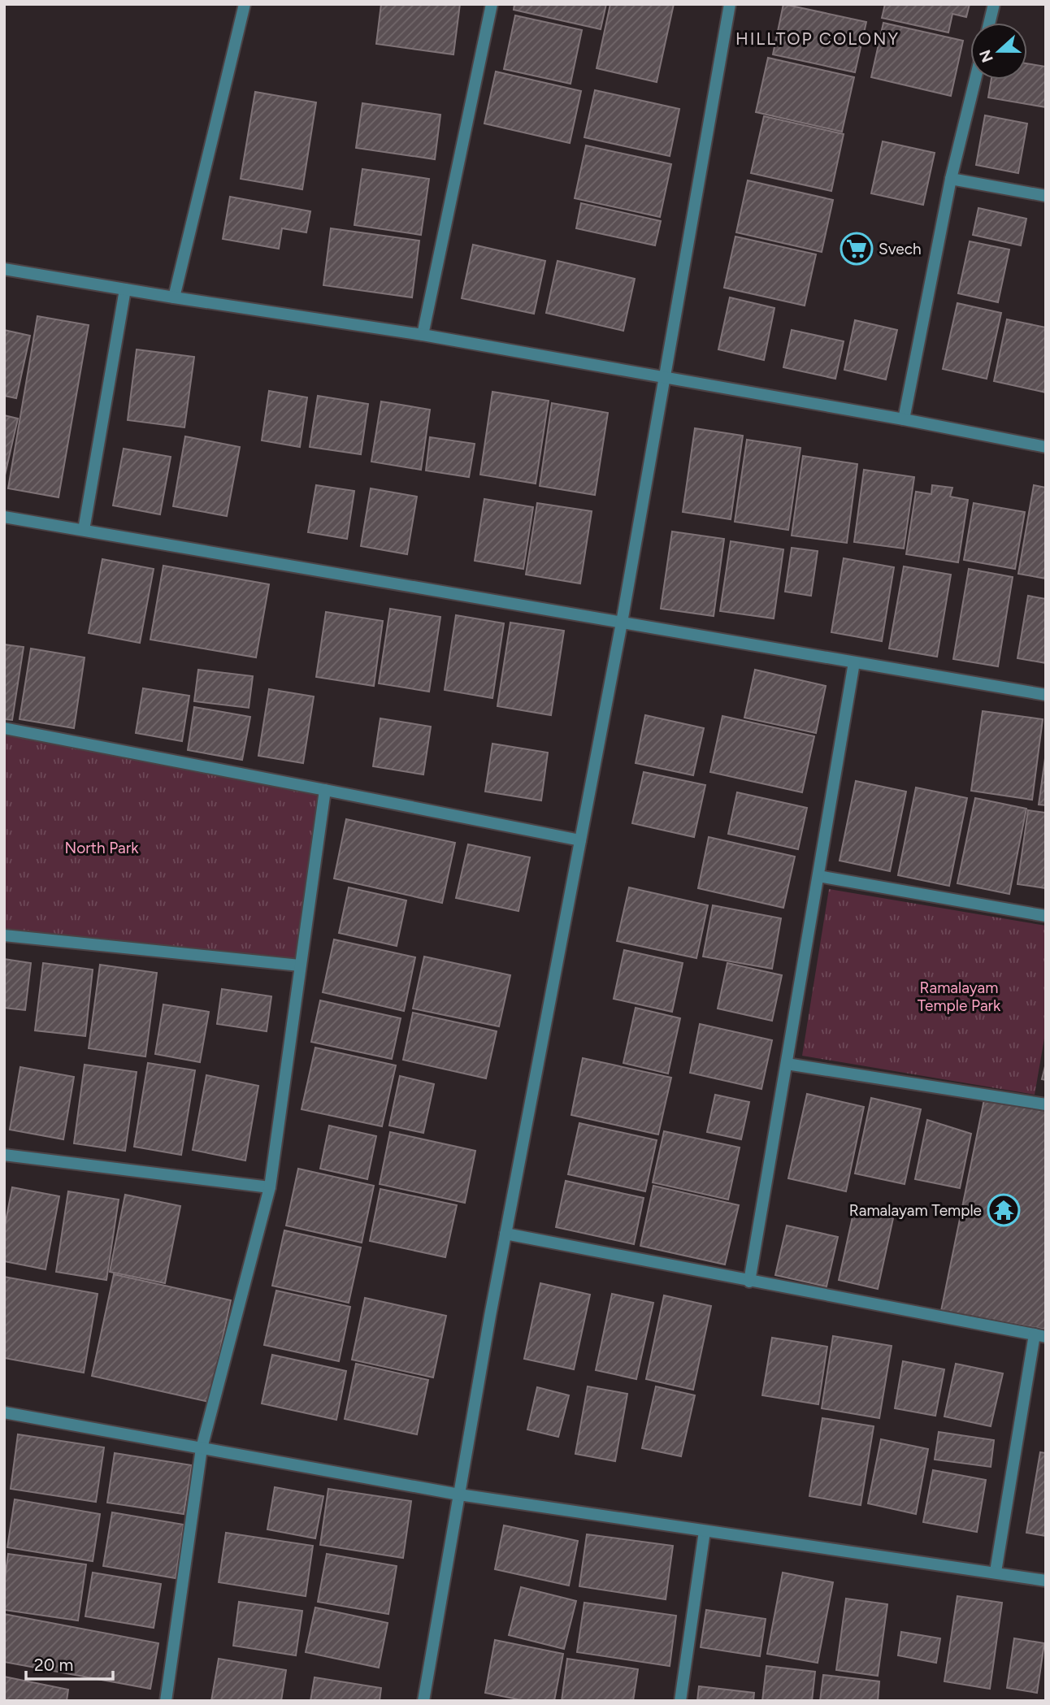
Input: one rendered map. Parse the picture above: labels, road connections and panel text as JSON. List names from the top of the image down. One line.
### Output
{"districts":["HILLTOP COLONY"],"parks":["North Park","Ramalayam Temple Park"],"places":{"supermarket":["Svech"],"temple":["Ramalayam Temple"]},"scale_bar":"20 m","north":"left"}
